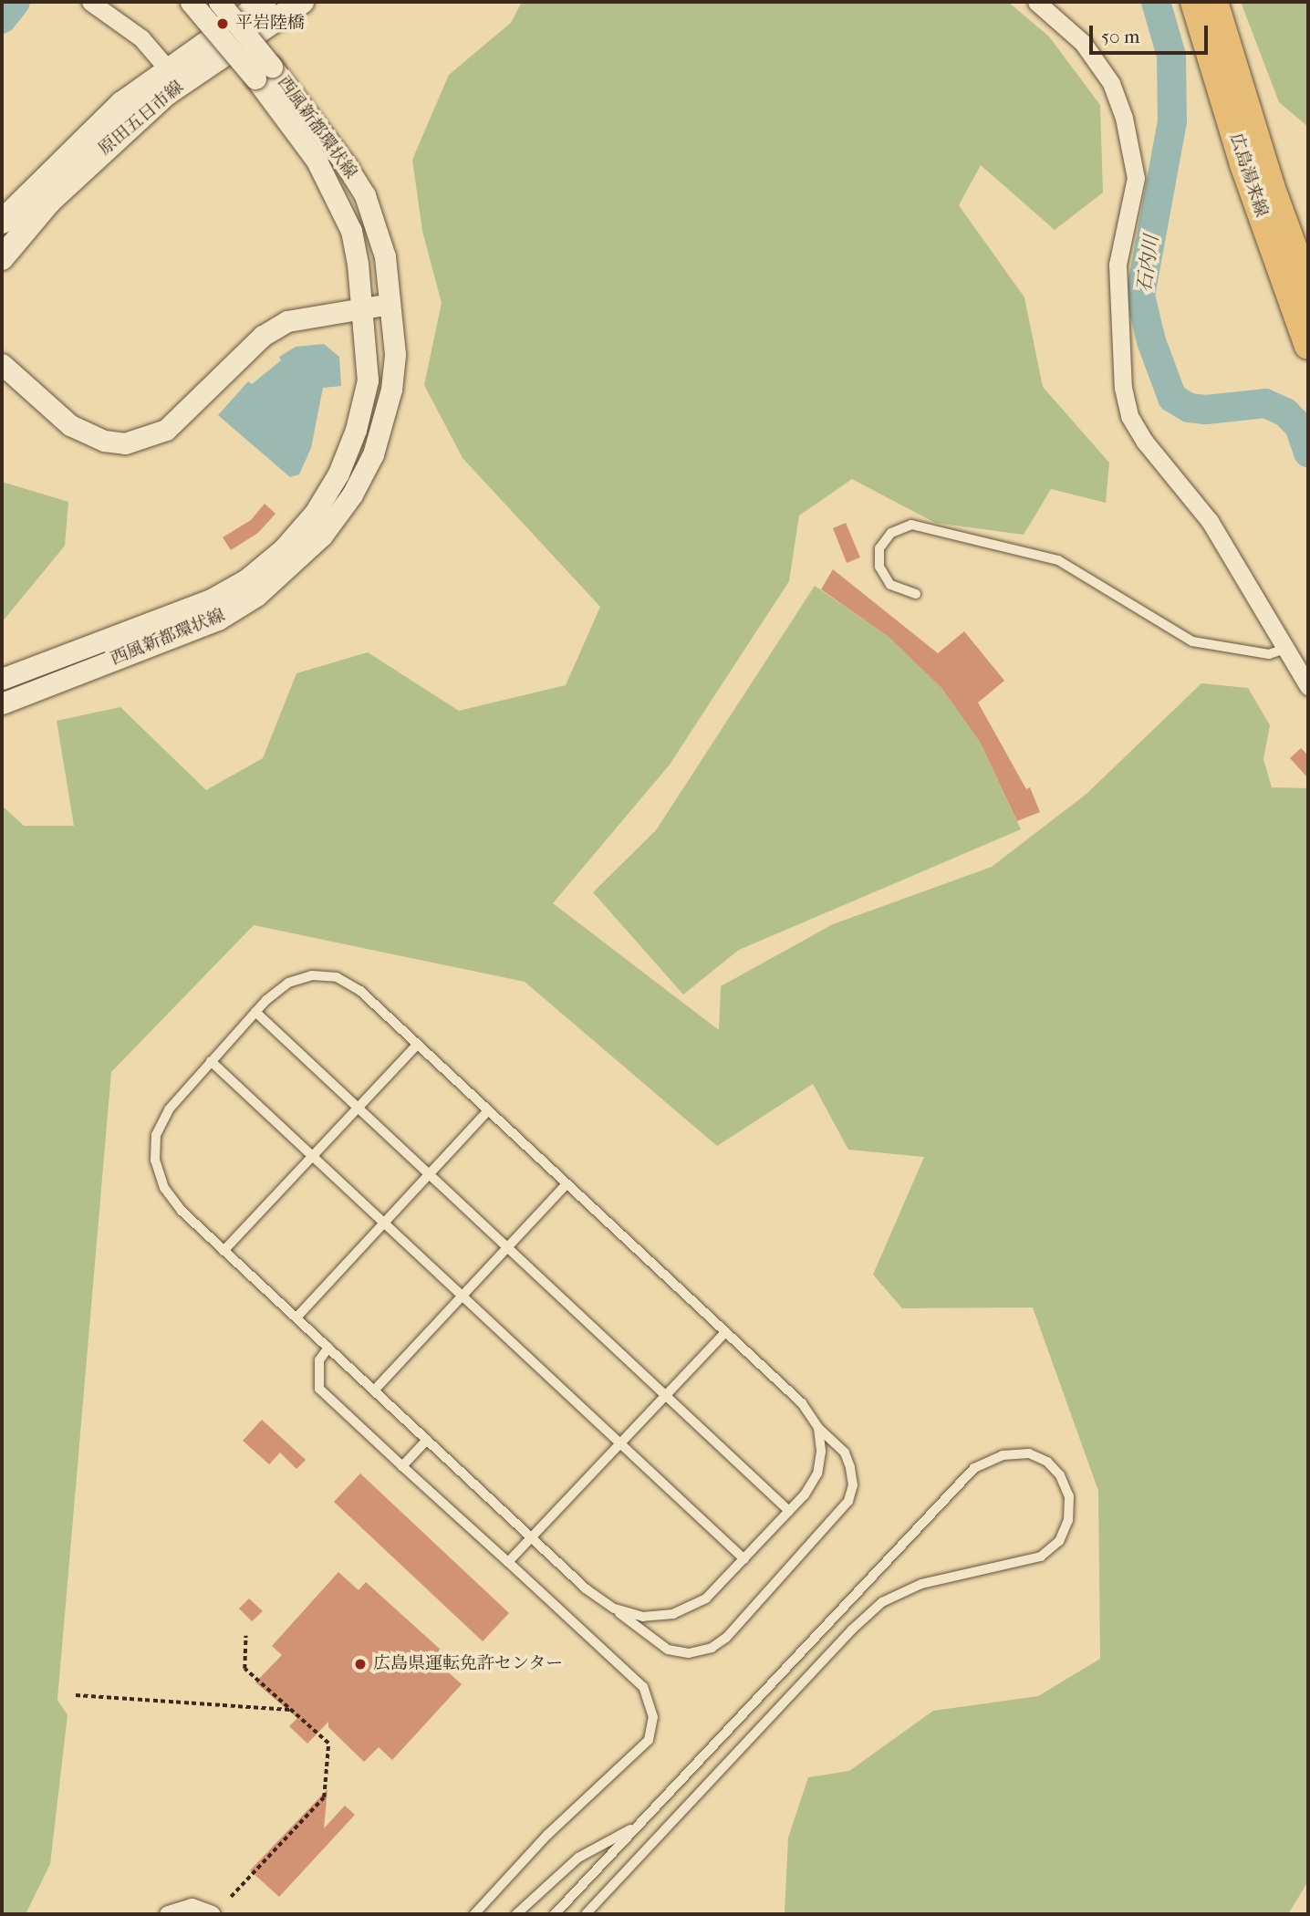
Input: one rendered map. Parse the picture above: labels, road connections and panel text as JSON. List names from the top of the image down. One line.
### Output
{"streets":{"main road":["原田五日市線","広島湯来線"],"street":["西風新都環状線"]},"water":["石内川"],"places":["平岩陸橋","広島県運転免許センター"],"scale_bar":"50 m"}
